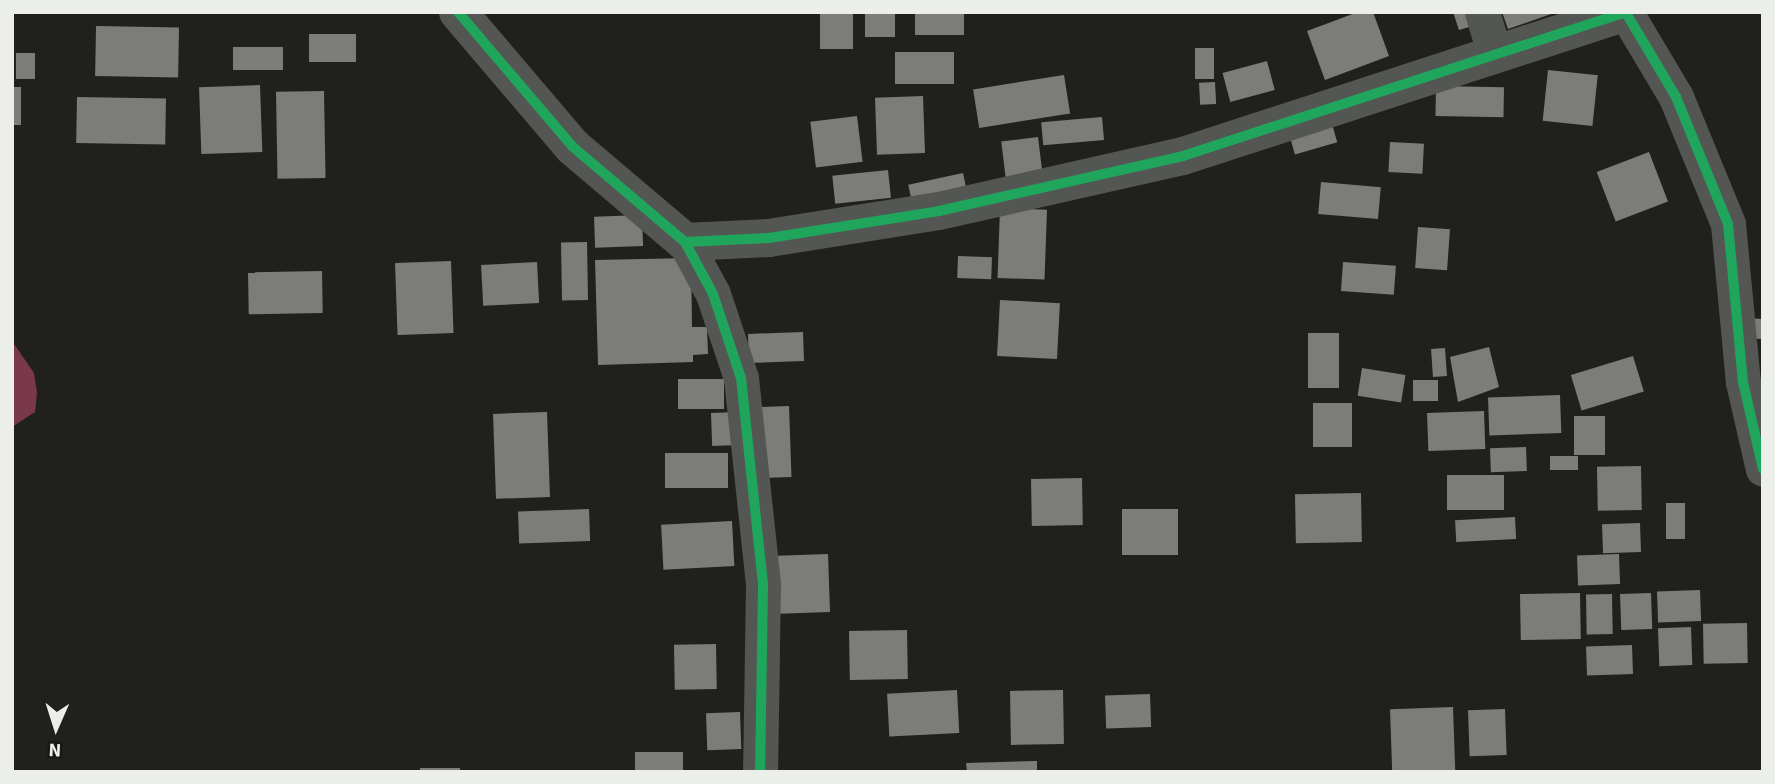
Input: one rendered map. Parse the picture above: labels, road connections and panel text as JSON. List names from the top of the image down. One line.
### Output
{"north":"bottom"}
